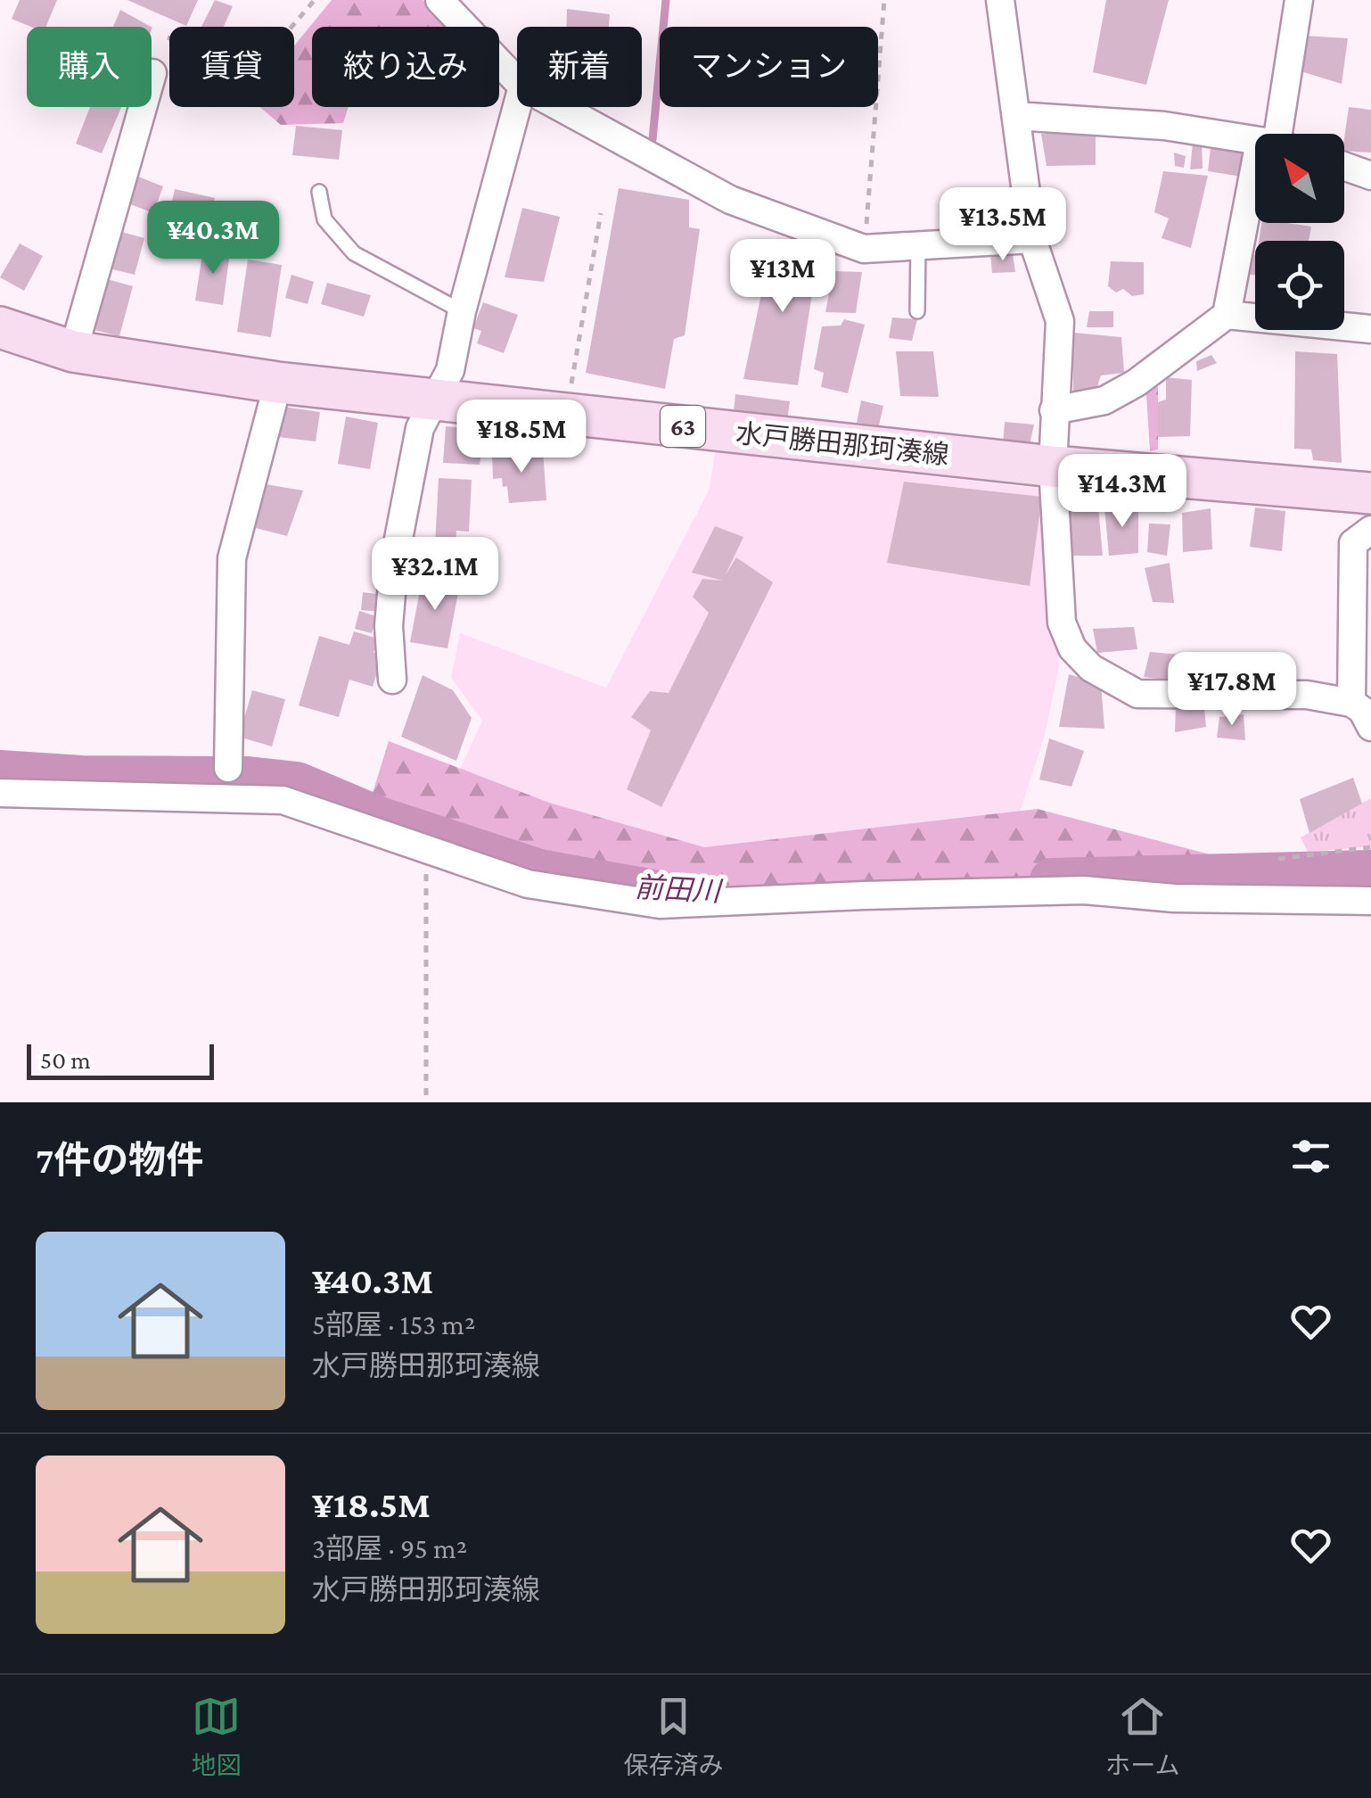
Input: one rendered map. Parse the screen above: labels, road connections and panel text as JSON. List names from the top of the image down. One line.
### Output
{"streets":{"main road":["63","水戸勝田那珂湊線"]},"water":["前田川"],"scale_bar":"50 m","north":"top left","page":{"chip":["購入","賃貸","絞り込み","新着","マンション"],"price":["¥13.5M","¥40.3M","¥13M","¥18.5M","¥14.3M","¥32.1M","¥17.8M"],"scale":"50 m","heading":"7件の物件","list":[{"name":"¥40.3M","note":"5部屋 · 153 m² · 水戸勝田那珂湊線"},{"name":"¥18.5M","note":"3部屋 · 95 m² · 水戸勝田那珂湊線"}],"tabs":["地図","保存済み","ホーム"]}}
